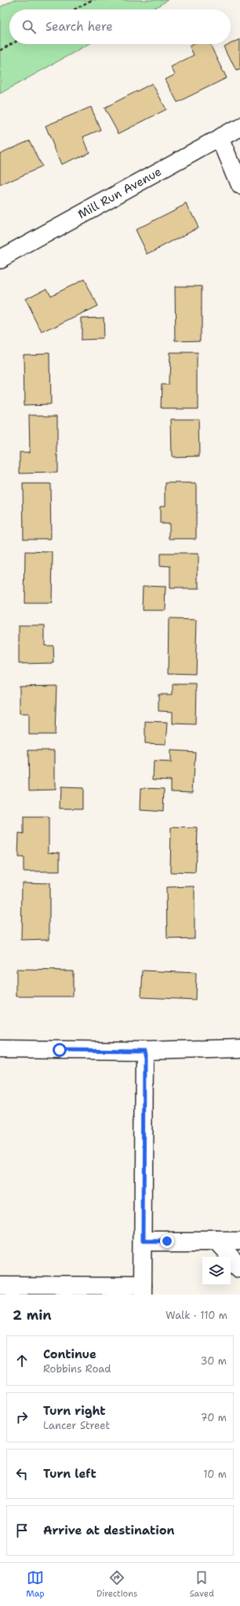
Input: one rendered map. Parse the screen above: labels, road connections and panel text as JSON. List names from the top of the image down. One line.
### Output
{"streets":{"street":["Mill Run Avenue"]},"page":{"search":"Search here","heading":["2 min","Walk · 110 m"],"list":[["Continue","Robbins Road","30 m"],["Turn right","Lancer Street","70 m"],["Turn left","10 m"],"Arrive at destination"],"nav":["Map","Directions","Saved"]}}
